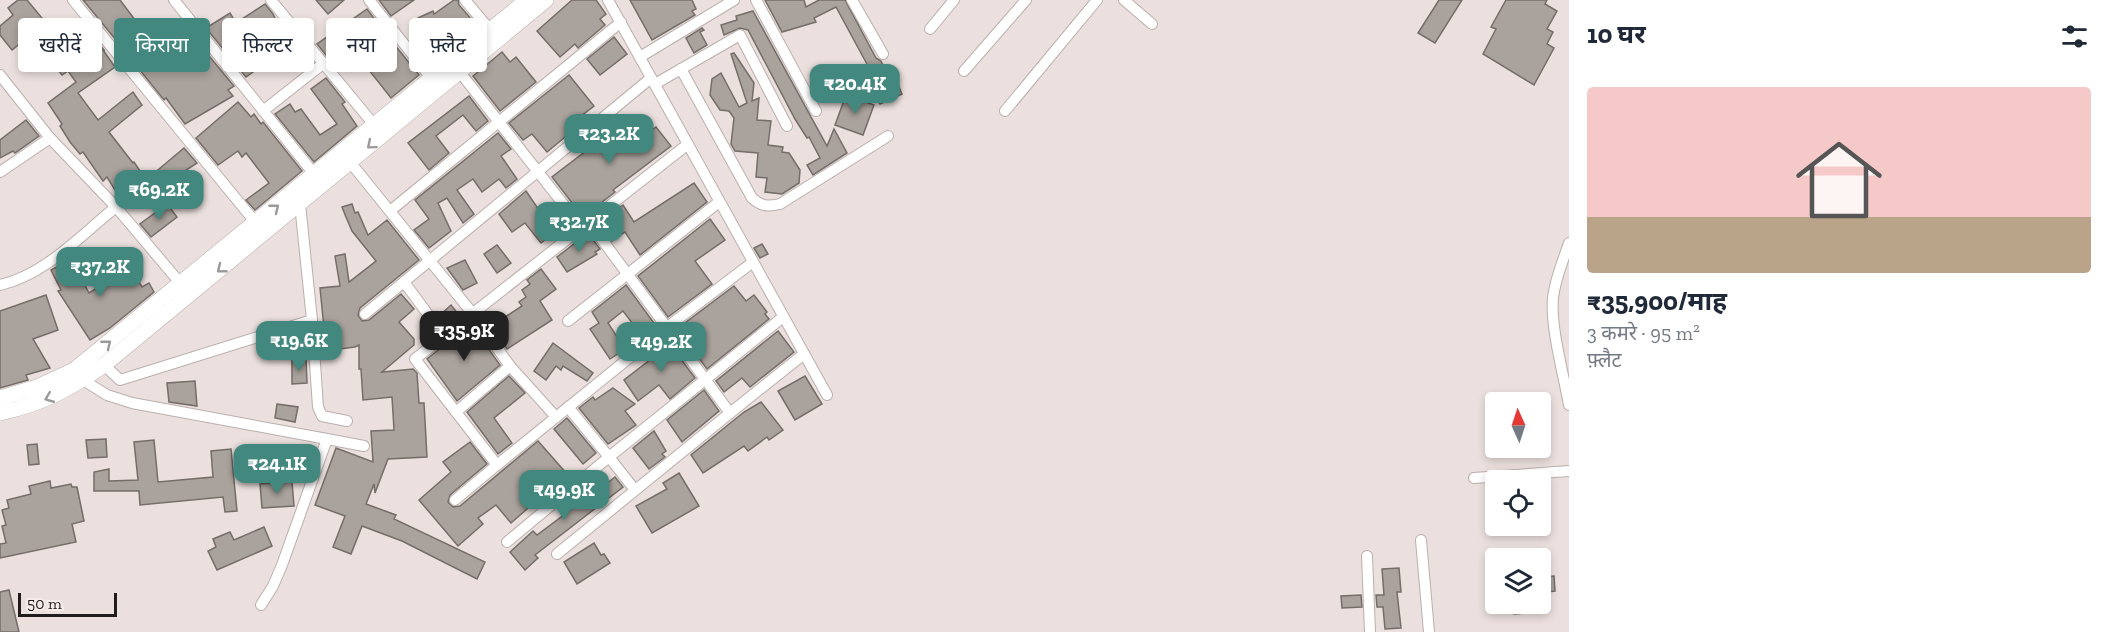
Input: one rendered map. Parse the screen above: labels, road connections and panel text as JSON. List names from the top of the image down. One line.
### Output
{"scale_bar":"50 m","north":"top","page":{"heading":"10 घर","chip":["खरीदें","किराया","फ़िल्टर","नया","फ़्लैट"],"price":["₹20.4K","₹23.2K","₹69.2K","₹32.7K","₹37.2K","₹35.9K","₹19.6K","₹49.2K","₹24.1K","₹49.9K"],"list":[{"name":"₹35,900/माह","note":"3 कमरे · 95 m² · फ़्लैट"}],"scale":"50 m"}}
